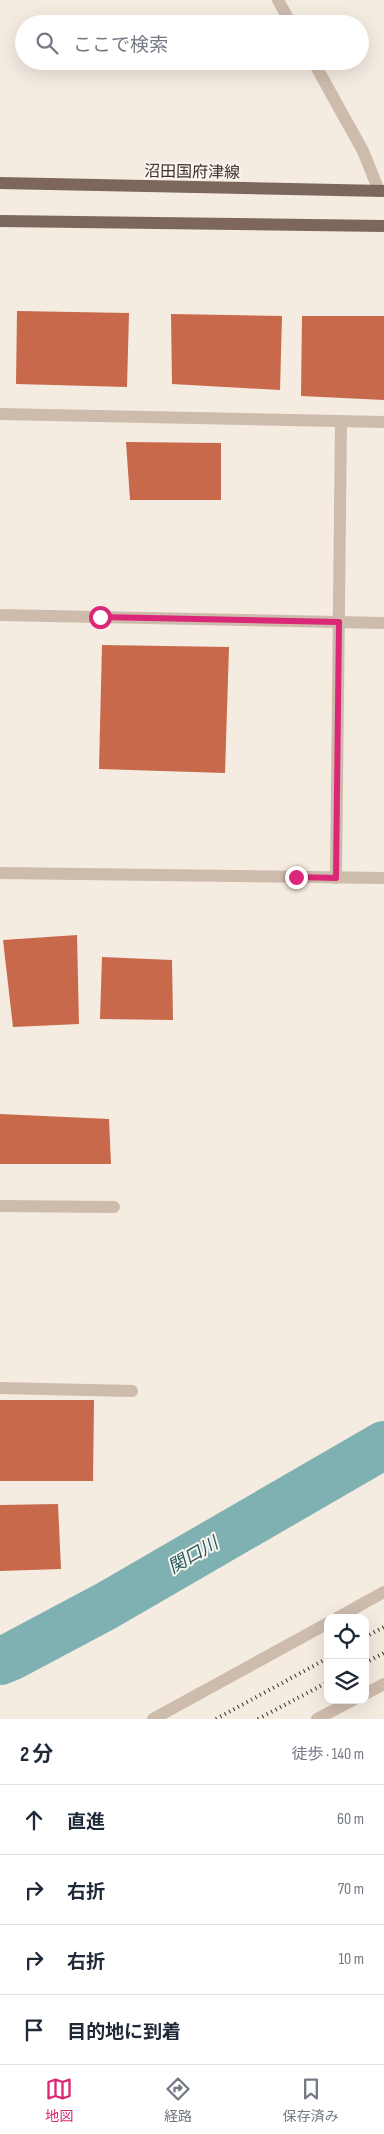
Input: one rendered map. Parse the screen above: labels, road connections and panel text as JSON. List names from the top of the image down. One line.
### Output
{"streets":{"main road":["沼田国府津線"]},"water":["関口川"],"page":{"search":"ここで検索","heading":["2 分","徒歩 · 140 m"],"list":[["直進","60 m"],["右折","70 m"],["右折","10 m"],"目的地に到着"],"nav":["地図","経路","保存済み"]}}
